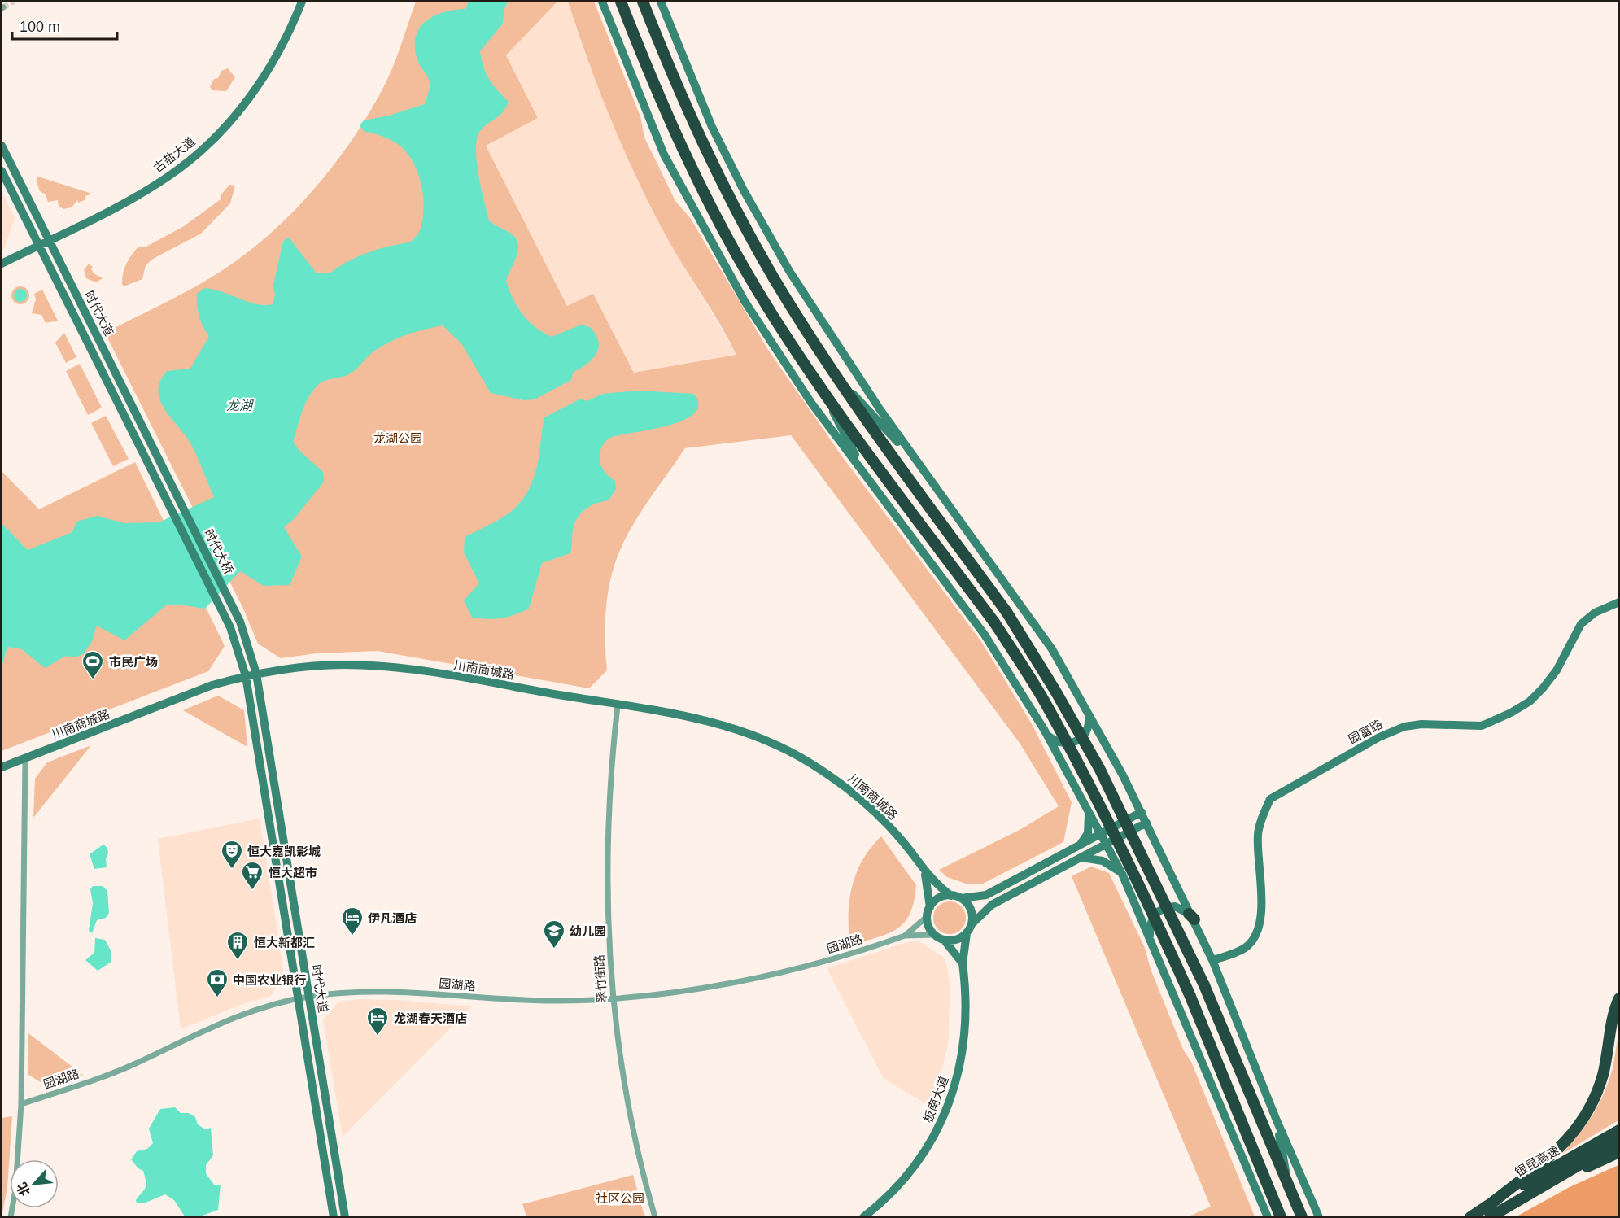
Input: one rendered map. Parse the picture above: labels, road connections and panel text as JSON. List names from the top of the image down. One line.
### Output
{"streets":{"highway":["银昆高速"],"street":["古盐大道","时代大道","时代大桥","川南商城路","园富路","园湖路","翠竹街路","板南大道"]},"crossings":[["古盐大道","时代大道"],["时代大道","时代大桥"],["时代大道","川南商城路"],["时代大道","园湖路"],["川南商城路","翠竹街路"],["园湖路","翠竹街路"]],"water":["龙湖"],"parks":["龙湖公园","社区公园"],"places":{"sports":["市民广场"],"theatre":["恒大嘉凯影城"],"supermarket":["恒大超市"],"hotel":["伊凡酒店","龙湖春天酒店"],"school or university":["幼儿园"],"building":["恒大新都汇"],"bank":["中国农业银行"]},"scale_bar":"100 m","north":"bottom left"}
